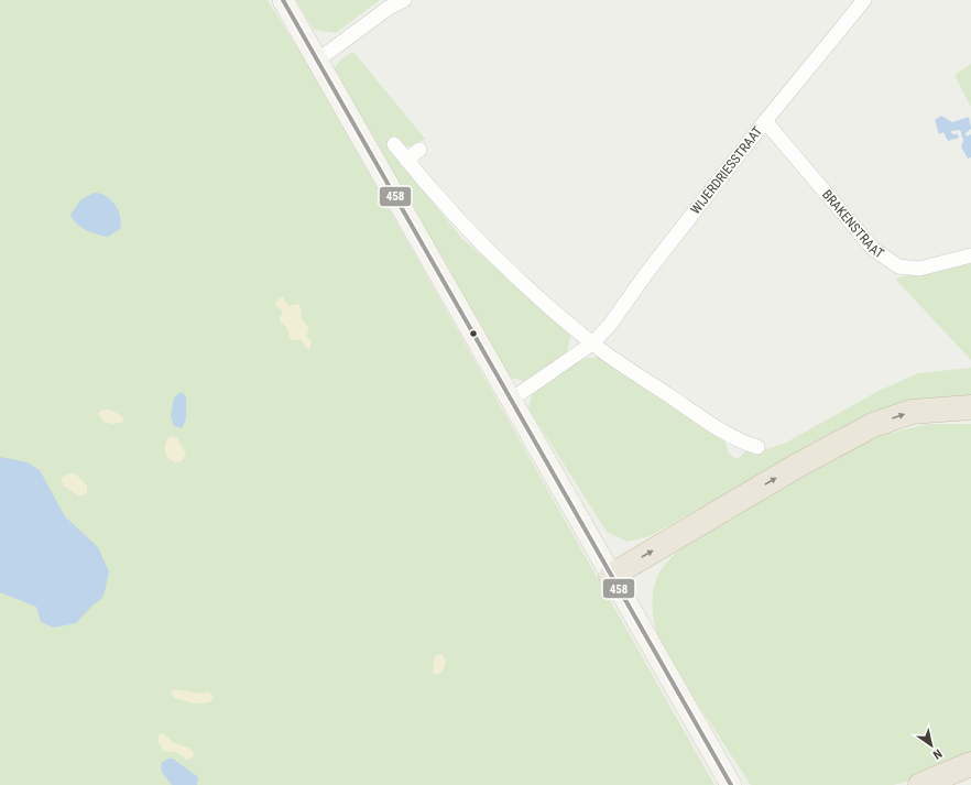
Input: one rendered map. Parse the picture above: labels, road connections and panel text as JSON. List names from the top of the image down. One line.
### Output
{"streets":{"street":["WIJERDRIESSTRAAT","BRAKENSTRAAT"]},"crossings":[["WIJERDRIESSTRAAT","BRAKENSTRAAT"]],"lines":["transit line 458"],"north":"bottom right"}
